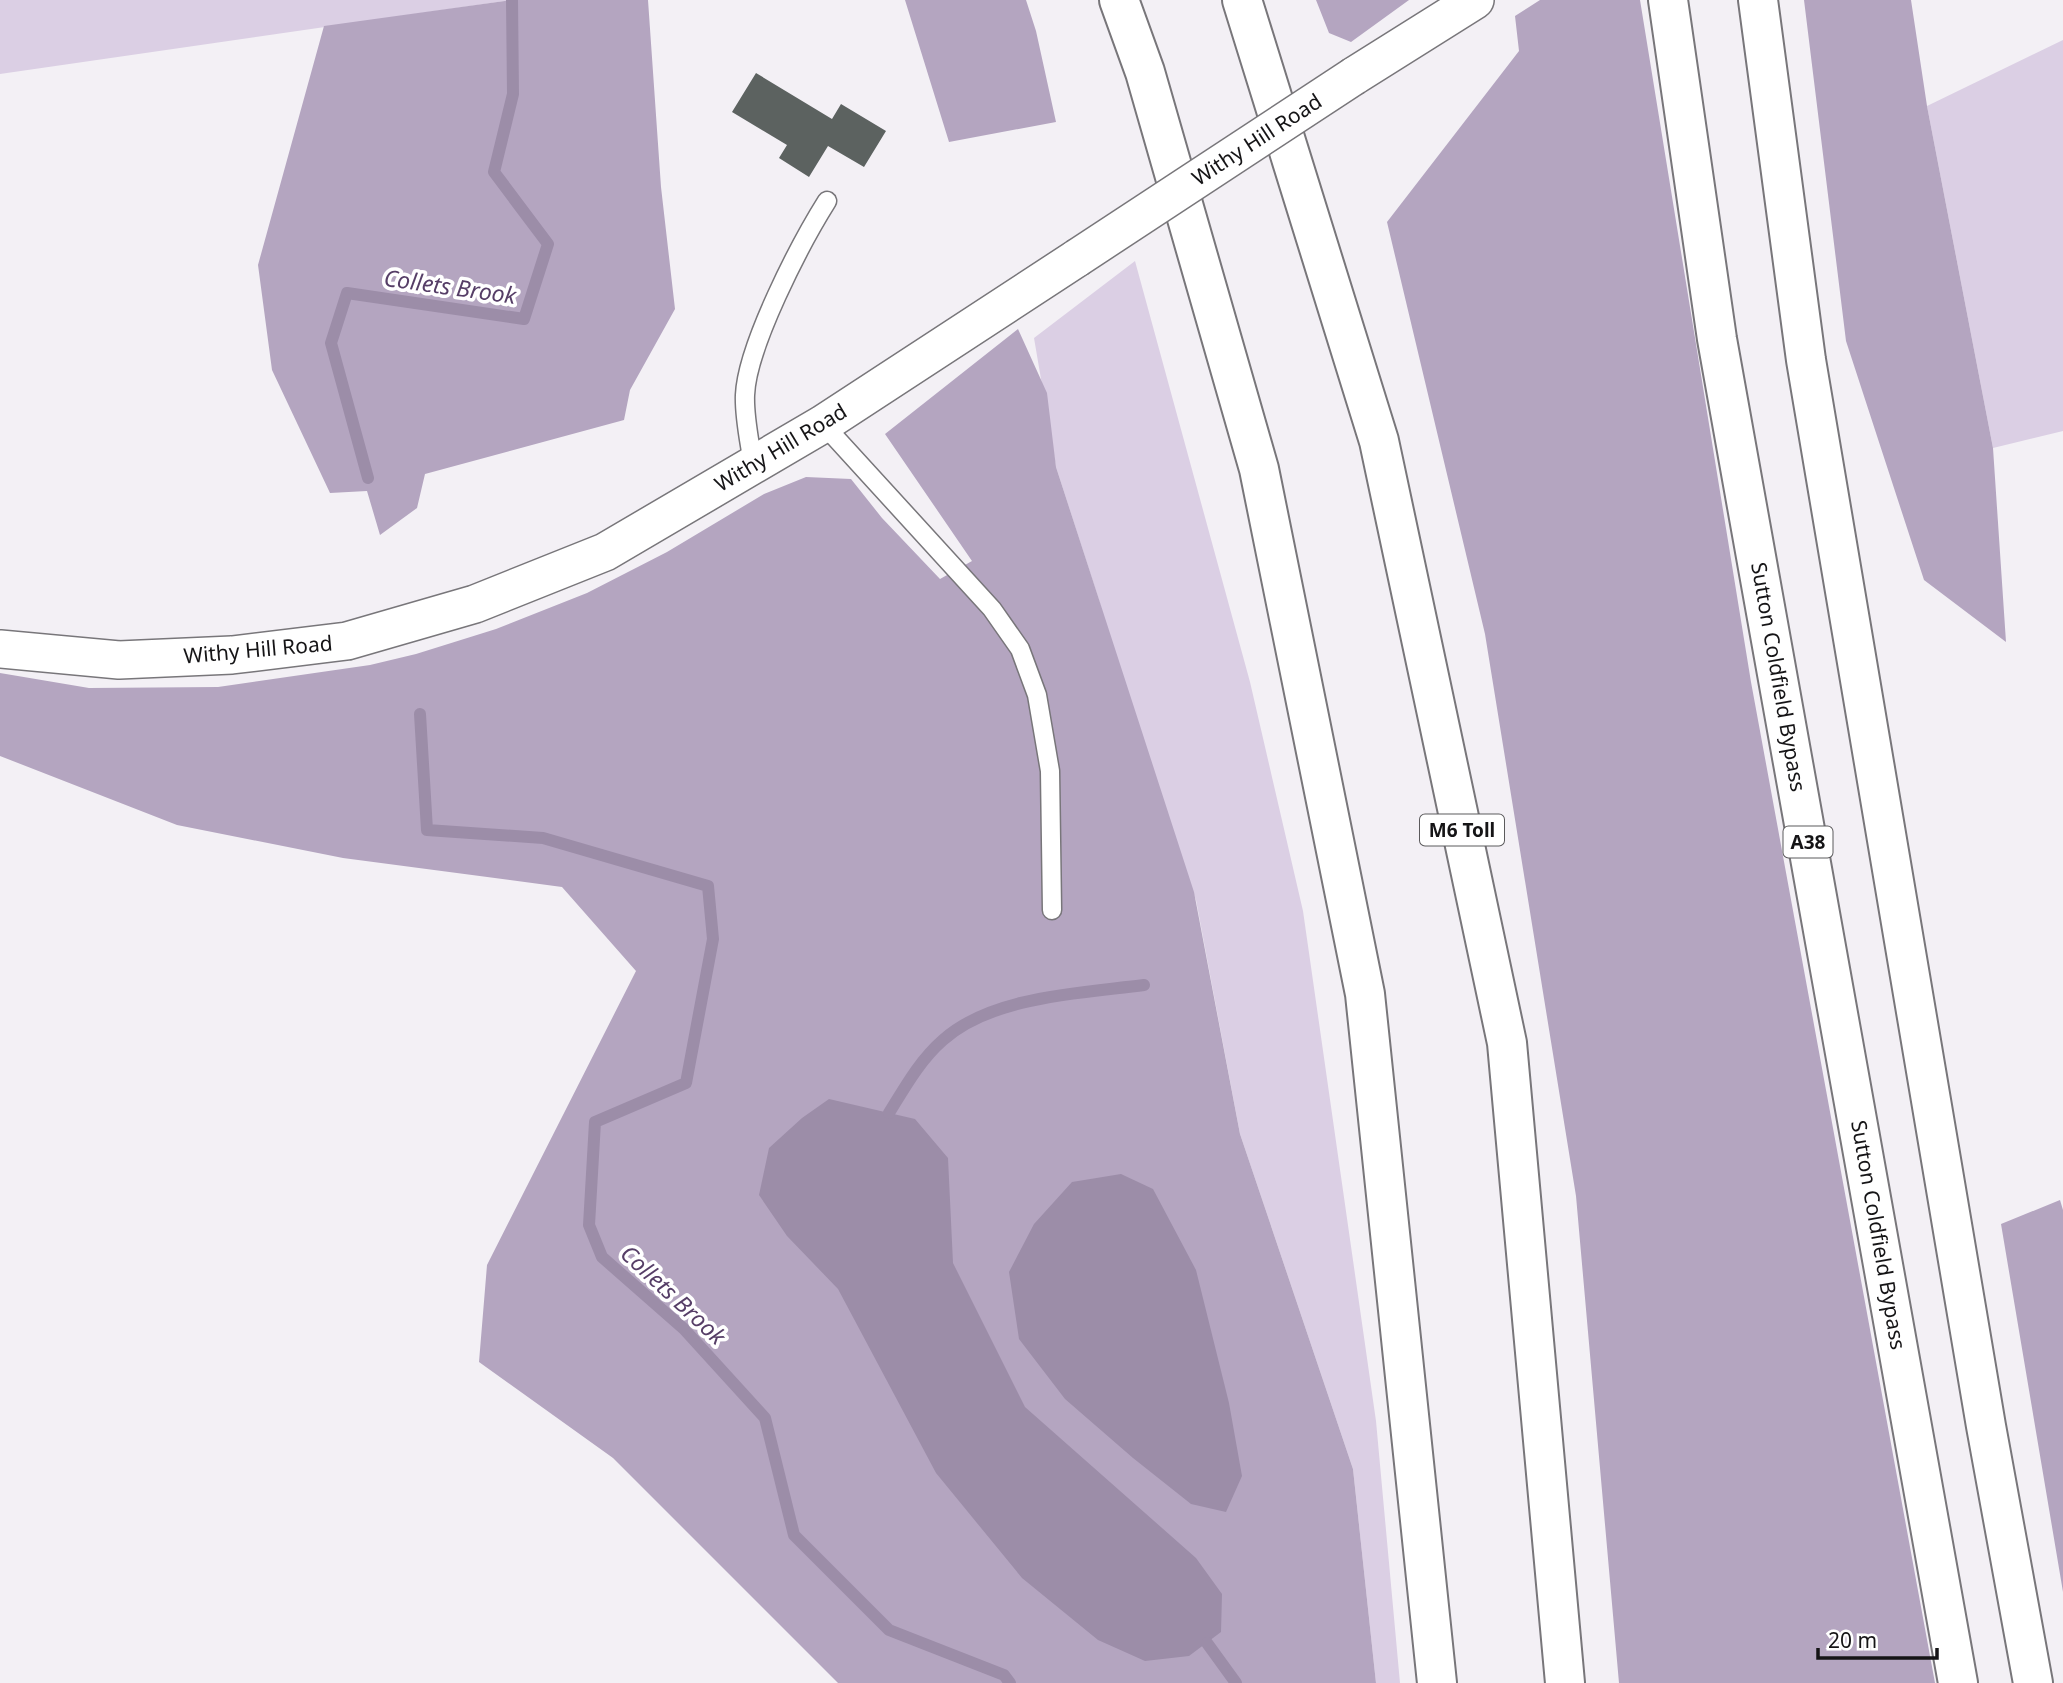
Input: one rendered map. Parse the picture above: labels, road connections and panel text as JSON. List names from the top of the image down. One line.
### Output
{"streets":{"highway":["Sutton Coldfield Bypass","M6 Toll","A38"],"street":["Withy Hill Road"]},"water":["Collets Brook"],"scale_bar":"20 m"}
